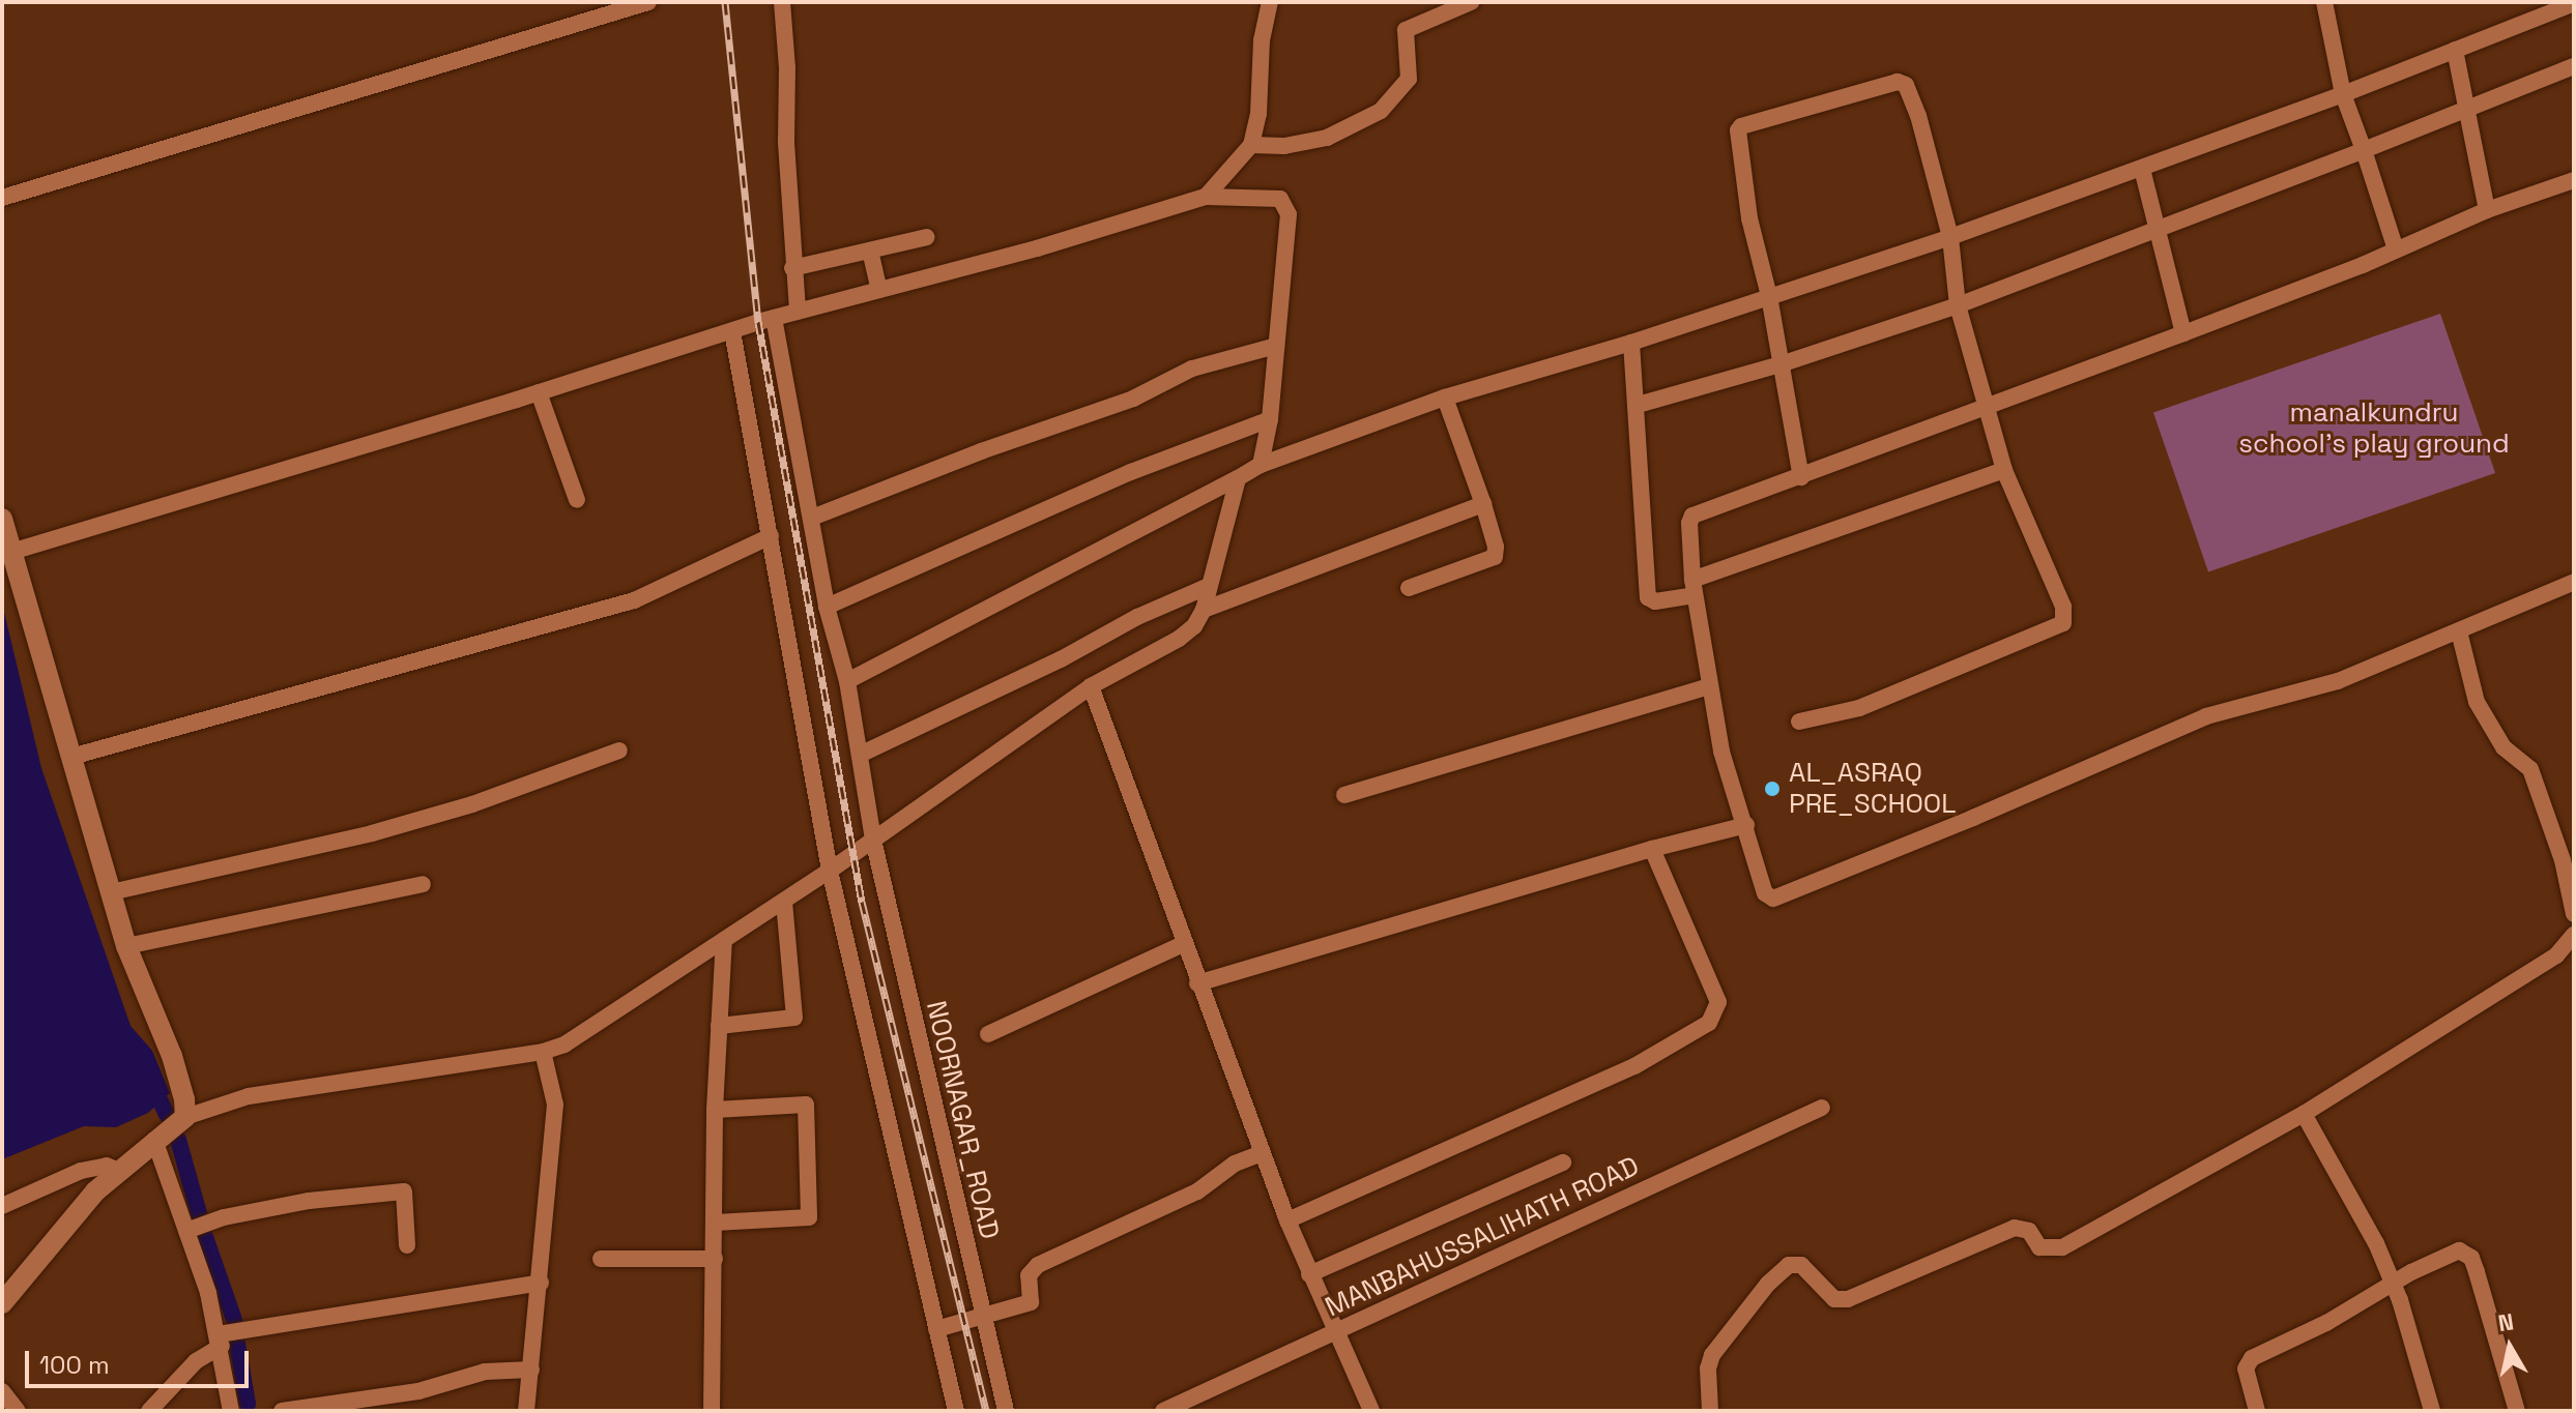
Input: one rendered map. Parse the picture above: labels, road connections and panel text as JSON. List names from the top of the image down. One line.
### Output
{"streets":{"street":["NOORNAGAR_ROAD","MANBAHUSSALIHATH ROAD"]},"parks":["manalkundru school's play ground"],"places":["AL_ASRAQ PRE_SCHOOL"],"scale_bar":"100 m","north":"top"}
